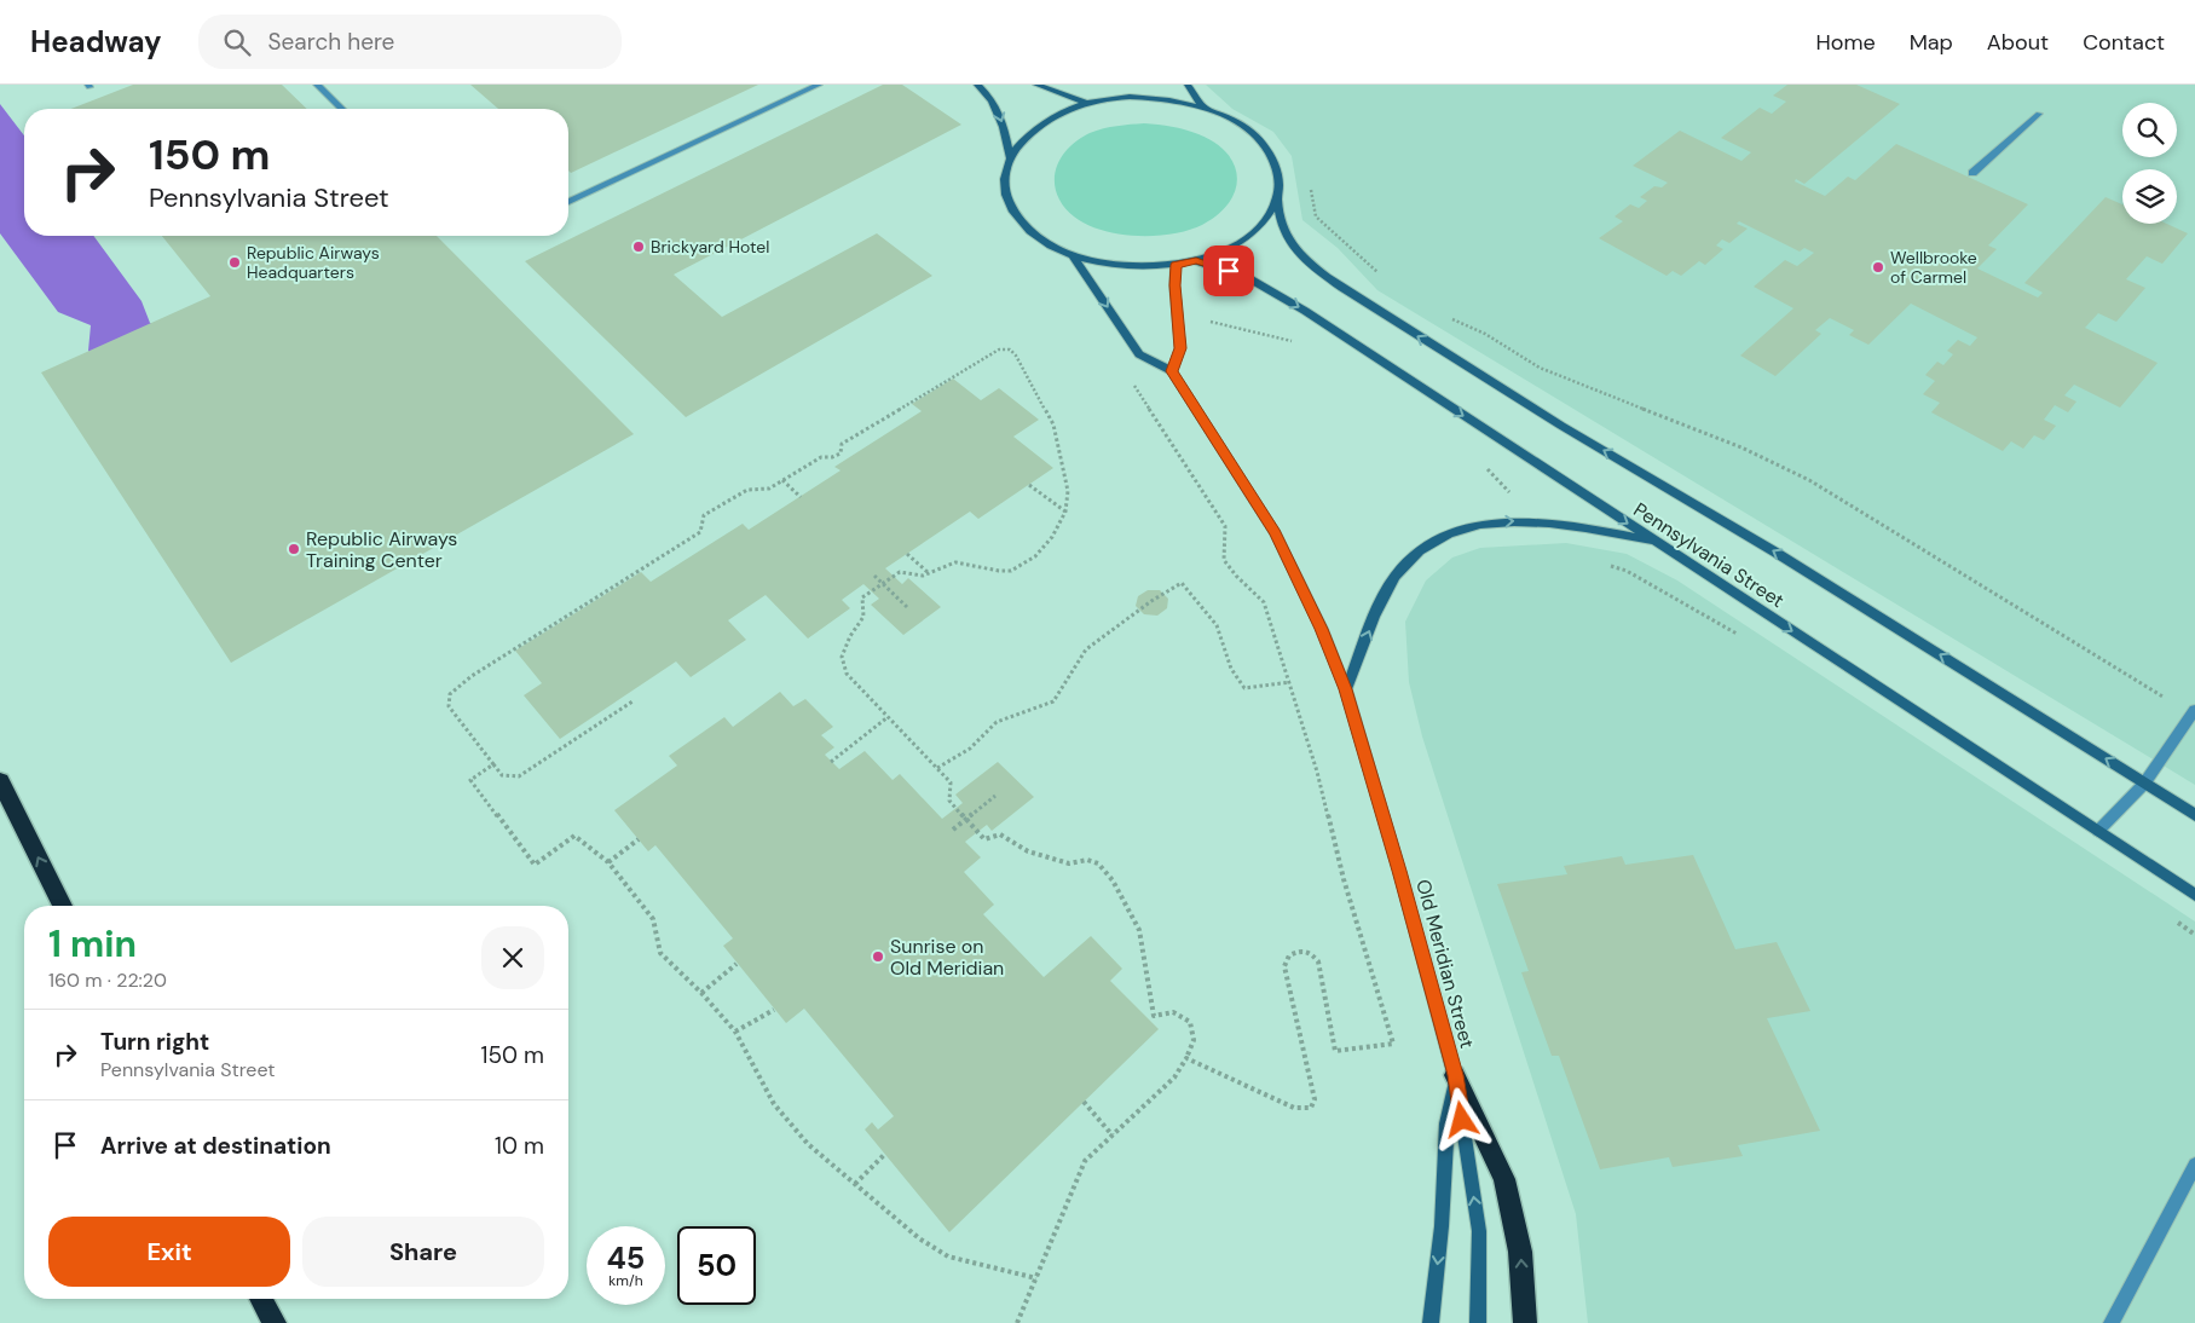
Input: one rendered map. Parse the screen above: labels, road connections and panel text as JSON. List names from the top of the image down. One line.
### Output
{"streets":{"main road":["Pennsylvania Street","Old Meridian Street"]},"places":["Brickyard Hotel","Republic Airways Headquarters","Wellbrooke of Carmel","Republic Airways Training Center","Sunrise on Old Meridian"],"page":{"header":"Headway","search":"Search here","nav":["Home","Map","About","Contact"],"turn":["150 m","Pennsylvania Street"],"heading":["1 min","160 m · 22:20"],"list":[{"name":"Turn right","note":"Pennsylvania Street","value":"150 m"},{"name":"Arrive at destination","value":"10 m"}],"buttons":["Exit","Share"],"speed":"45 km/h","limit":"50"}}
